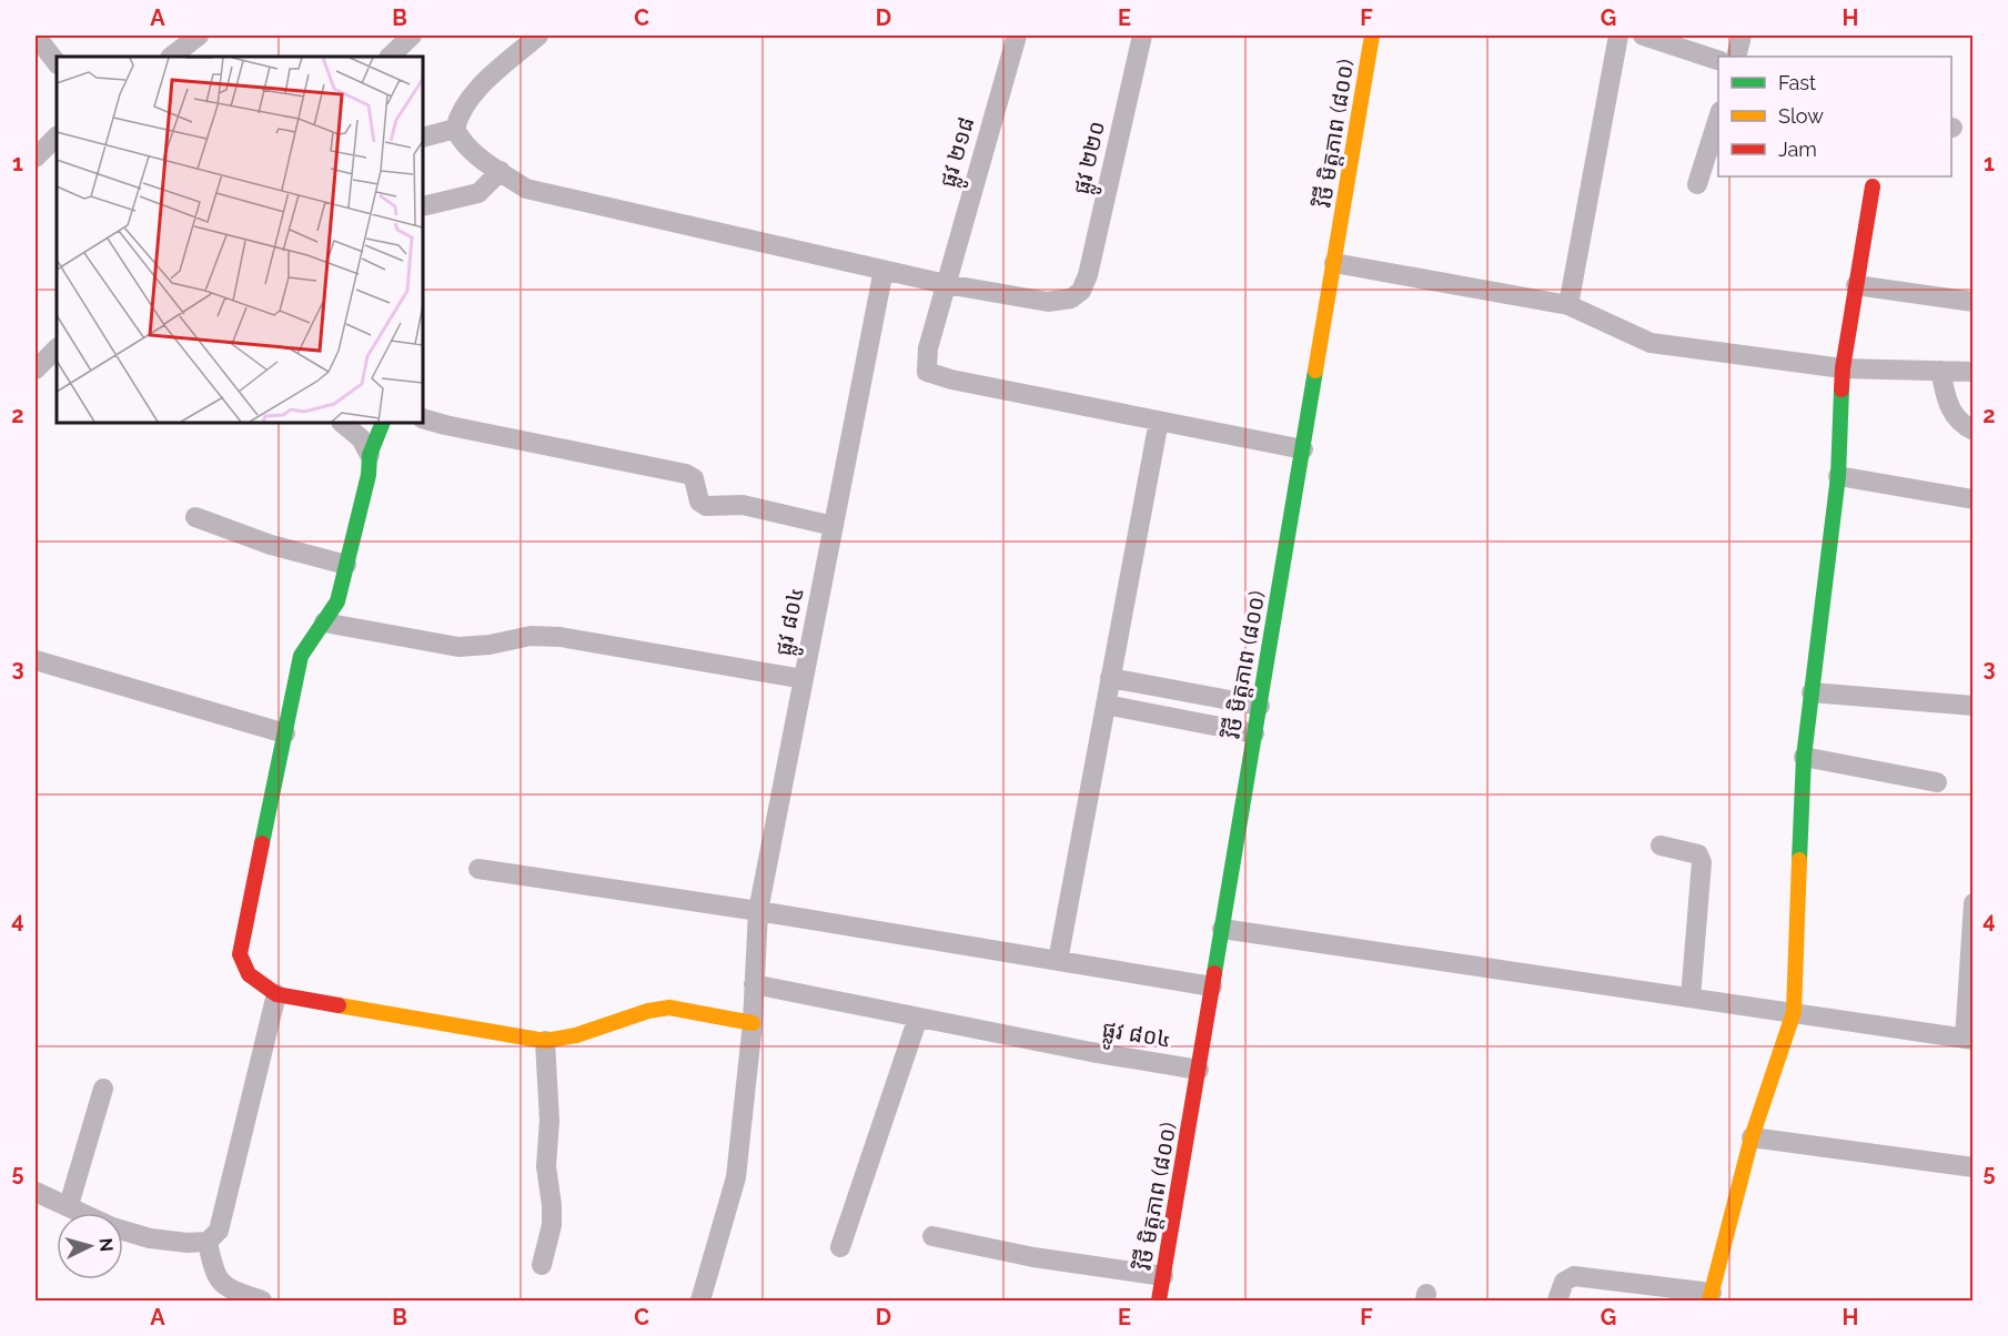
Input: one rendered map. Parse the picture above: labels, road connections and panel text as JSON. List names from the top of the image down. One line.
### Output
{"streets":{"street":["វិថី មិត្តភាព (៨០០)","ផ្លូវ ២១៨","ផ្លូវ ២២០","ផ្លូវ ៨០៤"]},"crossings":[["វិថី មិត្តភាព (៨០០)","ផ្លូវ ៨០៤"],["ផ្លូវ ២១៨","ផ្លូវ ២២០"]],"legend":["Fast","Slow","Jam"],"north":"right","grid":{"columns":["A","B","C","D","E","F","G","H"],"rows":["1","2","3","4","5"]}}
